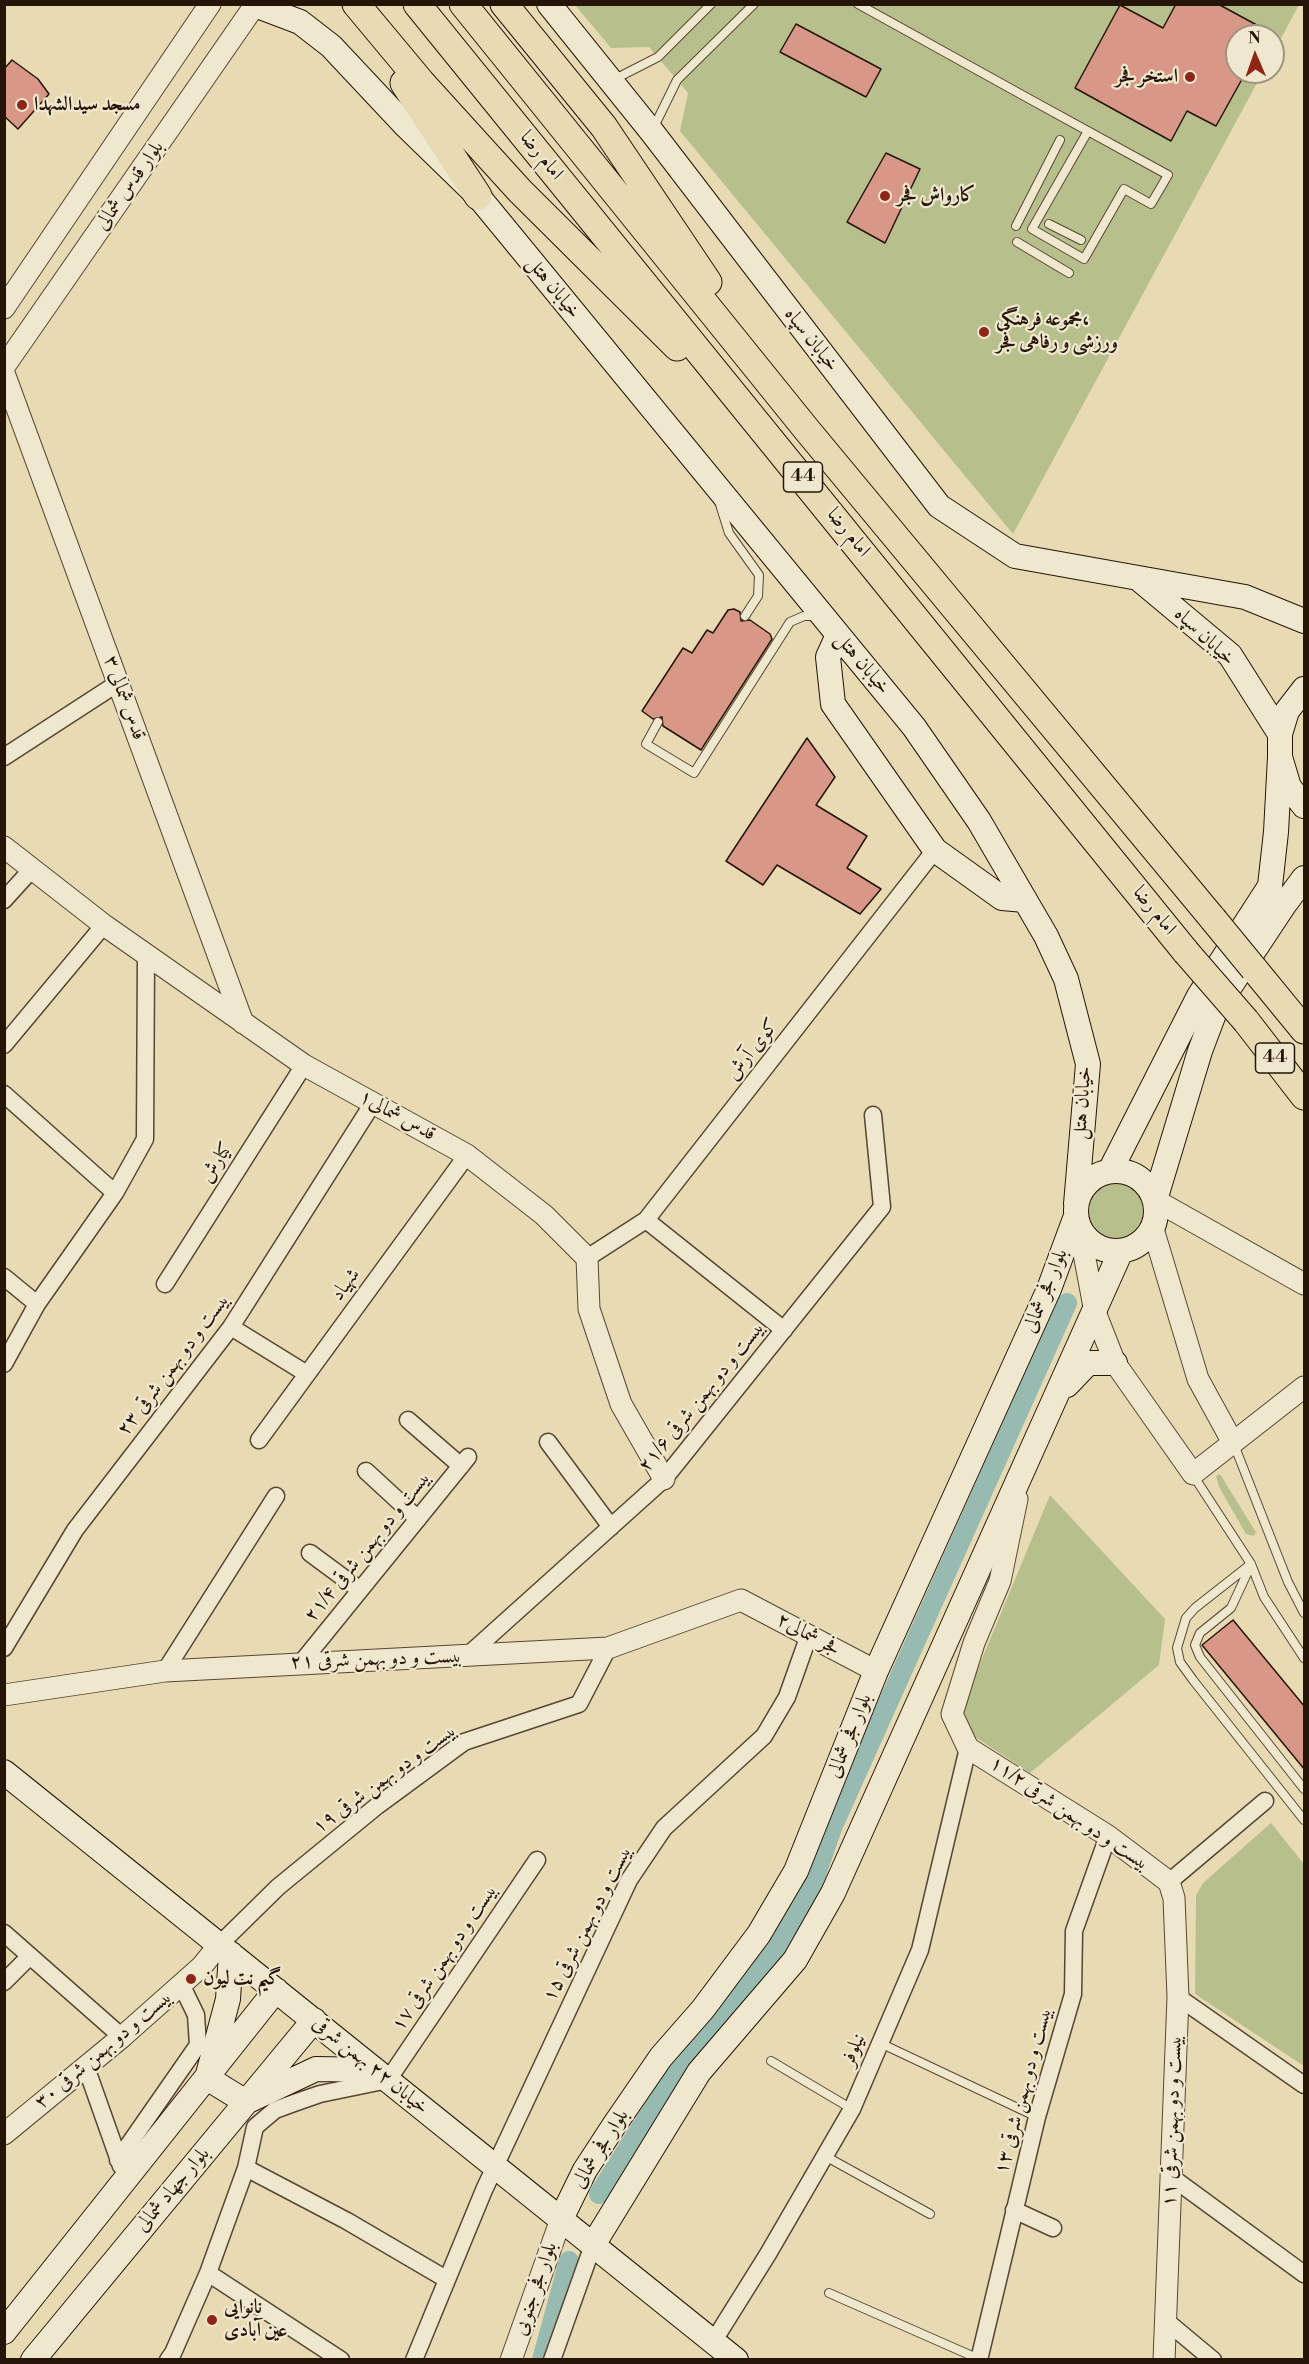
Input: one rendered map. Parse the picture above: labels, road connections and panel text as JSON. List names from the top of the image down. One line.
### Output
{"streets":{"highway":["امام رضا","44"],"main road":["خیابان هتل","خیابان سپاه","بلوار فجر شمالی","خیابان ۲۲ بهمن شرقی","بلوار جهاد شمالی"],"street":["بلوار قدس شمالی","قدس شمالی ۳","کوی آرش","قدس شمالی۱","کیارش","شهیاد","بیست و دو بهمن شرقی ۲۳","بیست و دو بهمن شرقی ۲۱/۶","بیست و دو بهمن شرقی ۲۱/۴","فجر شمالی۲","بیست و دو بهمن شرقی ۲۱","بیست و دو بهمن شرقی ۱۹","بیست و دو بهمن شرقی ۱۱/۲","بیست و دو بهمن شرقی ۱۵","بیست و دو بهمن شرقی ۱۷","بیست و دو بهمن شرقی ۳۰","نیلوفر","بیست و دو بهمن شرقی ۱۳","بیست و دو بهمن شرقی ۱۱","بلوار فجر جنوبی"]},"crossings":[["بلوار قدس شمالی","خیابان هتل"],["خیابان هتل","بلوار فجر شمالی"],["قدس شمالی ۳","قدس شمالی۱"],["کوی آرش","قدس شمالی۱"],["قدس شمالی۱","کیارش"],["قدس شمالی۱","شهیاد"],["قدس شمالی۱","بیست و دو بهمن شرقی ۲۳"],["بلوار فجر شمالی","فجر شمالی۲"],["بلوار فجر شمالی","خیابان ۲۲ بهمن شرقی"],["بلوار فجر شمالی","بلوار فجر جنوبی"],["بیست و دو بهمن شرقی ۲۱/۶","بیست و دو بهمن شرقی ۲۱"],["بیست و دو بهمن شرقی ۲۱/۴","بیست و دو بهمن شرقی ۲۱"],["فجر شمالی۲","بیست و دو بهمن شرقی ۲۱"],["فجر شمالی۲","بیست و دو بهمن شرقی ۱۵"],["بیست و دو بهمن شرقی ۲۱","بیست و دو بهمن شرقی ۱۹"],["بیست و دو بهمن شرقی ۱۹","بیست و دو بهمن شرقی ۳۰"],["بیست و دو بهمن شرقی ۱۹","خیابان ۲۲ بهمن شرقی"],["بیست و دو بهمن شرقی ۱۱/۲","نیلوفر"],["بیست و دو بهمن شرقی ۱۱/۲","بیست و دو بهمن شرقی ۱۳"],["بیست و دو بهمن شرقی ۱۱/۲","بیست و دو بهمن شرقی ۱۱"],["بیست و دو بهمن شرقی ۱۵","خیابان ۲۲ بهمن شرقی"],["بیست و دو بهمن شرقی ۱۷","خیابان ۲۲ بهمن شرقی"],["بیست و دو بهمن شرقی ۳۰","خیابان ۲۲ بهمن شرقی"],["نیلوفر","خیابان ۲۲ بهمن شرقی"],["خیابان ۲۲ بهمن شرقی","بلوار جهاد شمالی"],["خیابان ۲۲ بهمن شرقی","بلوار فجر جنوبی"]],"places":["استخر فجر","مسجد سیدالشهدا","کارواش فجر","مجموعه فرهنگی، ورزشی و رفاهی فجر","گیم نت لیون","نانوایی عین آبادی"],"north":"top"}
